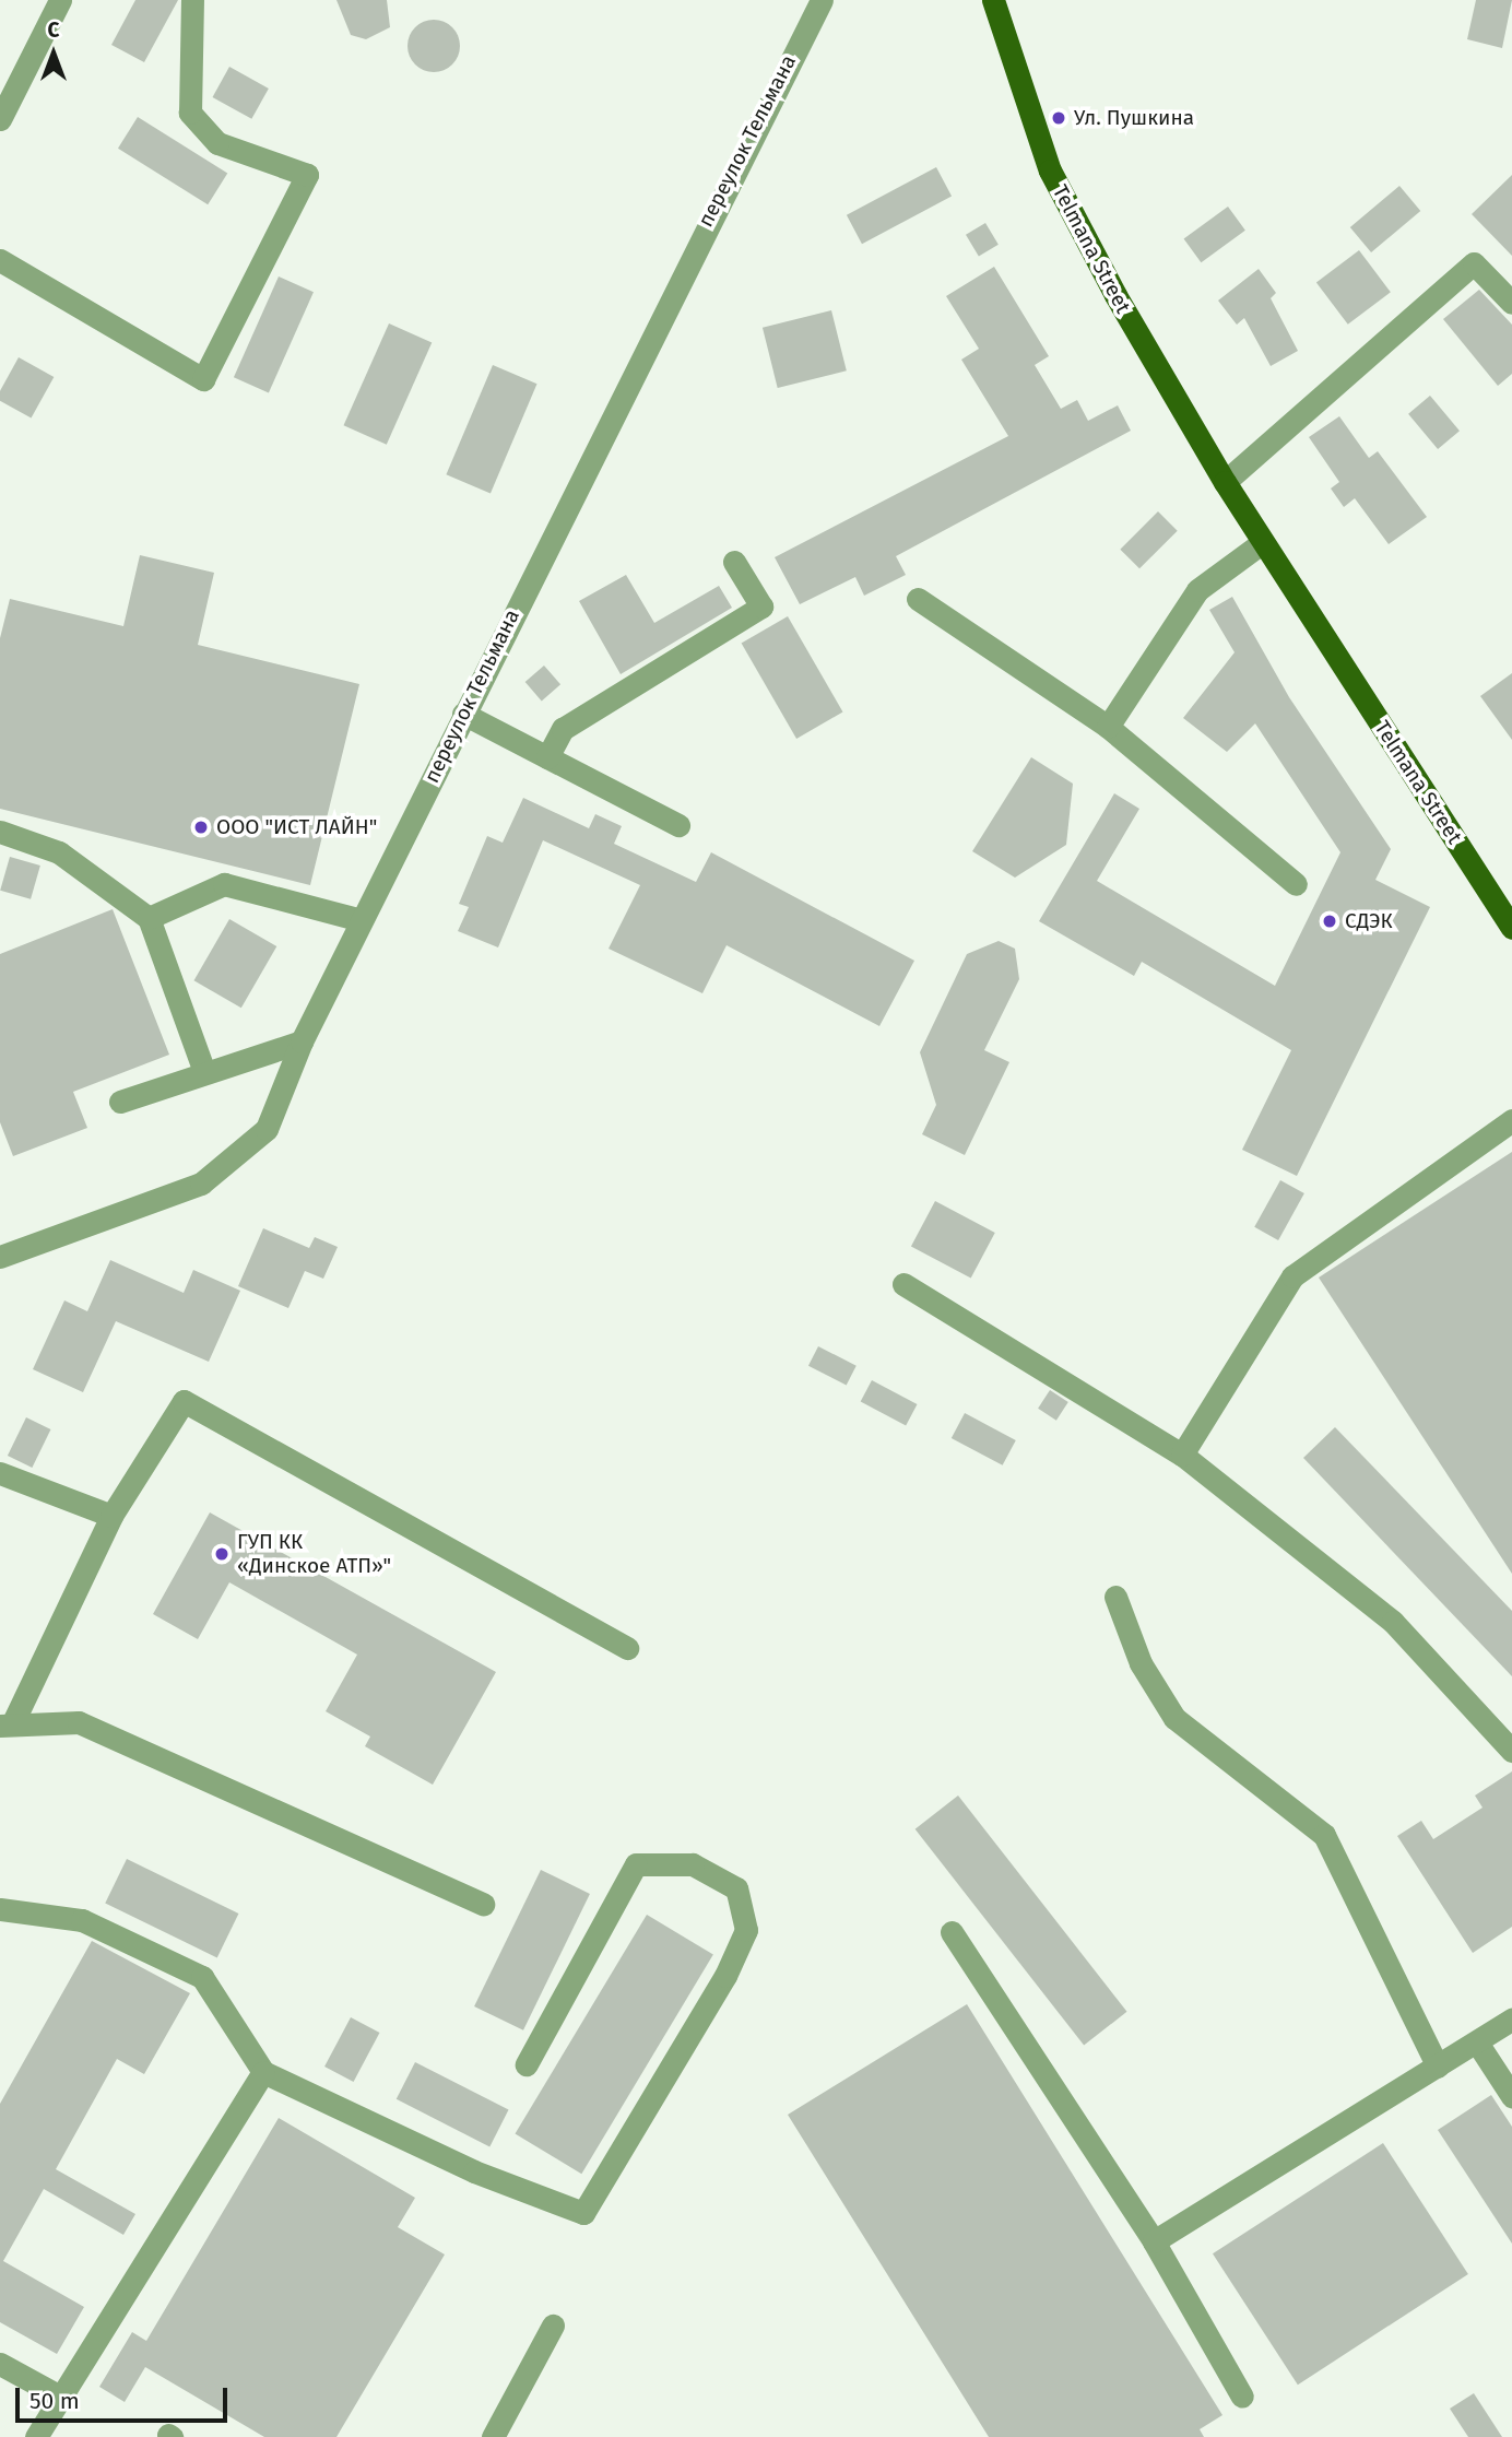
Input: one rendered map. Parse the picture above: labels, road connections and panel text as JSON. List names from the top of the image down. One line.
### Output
{"streets":{"main road":["Telmana Street"],"street":["переулок Тельмана"]},"places":["Ул. Пушкина","ООО \"ИСТ ЛАЙН\"","СДЭК","ГУП КК «Динское АТП»\""],"scale_bar":"50 m","north":"top"}
